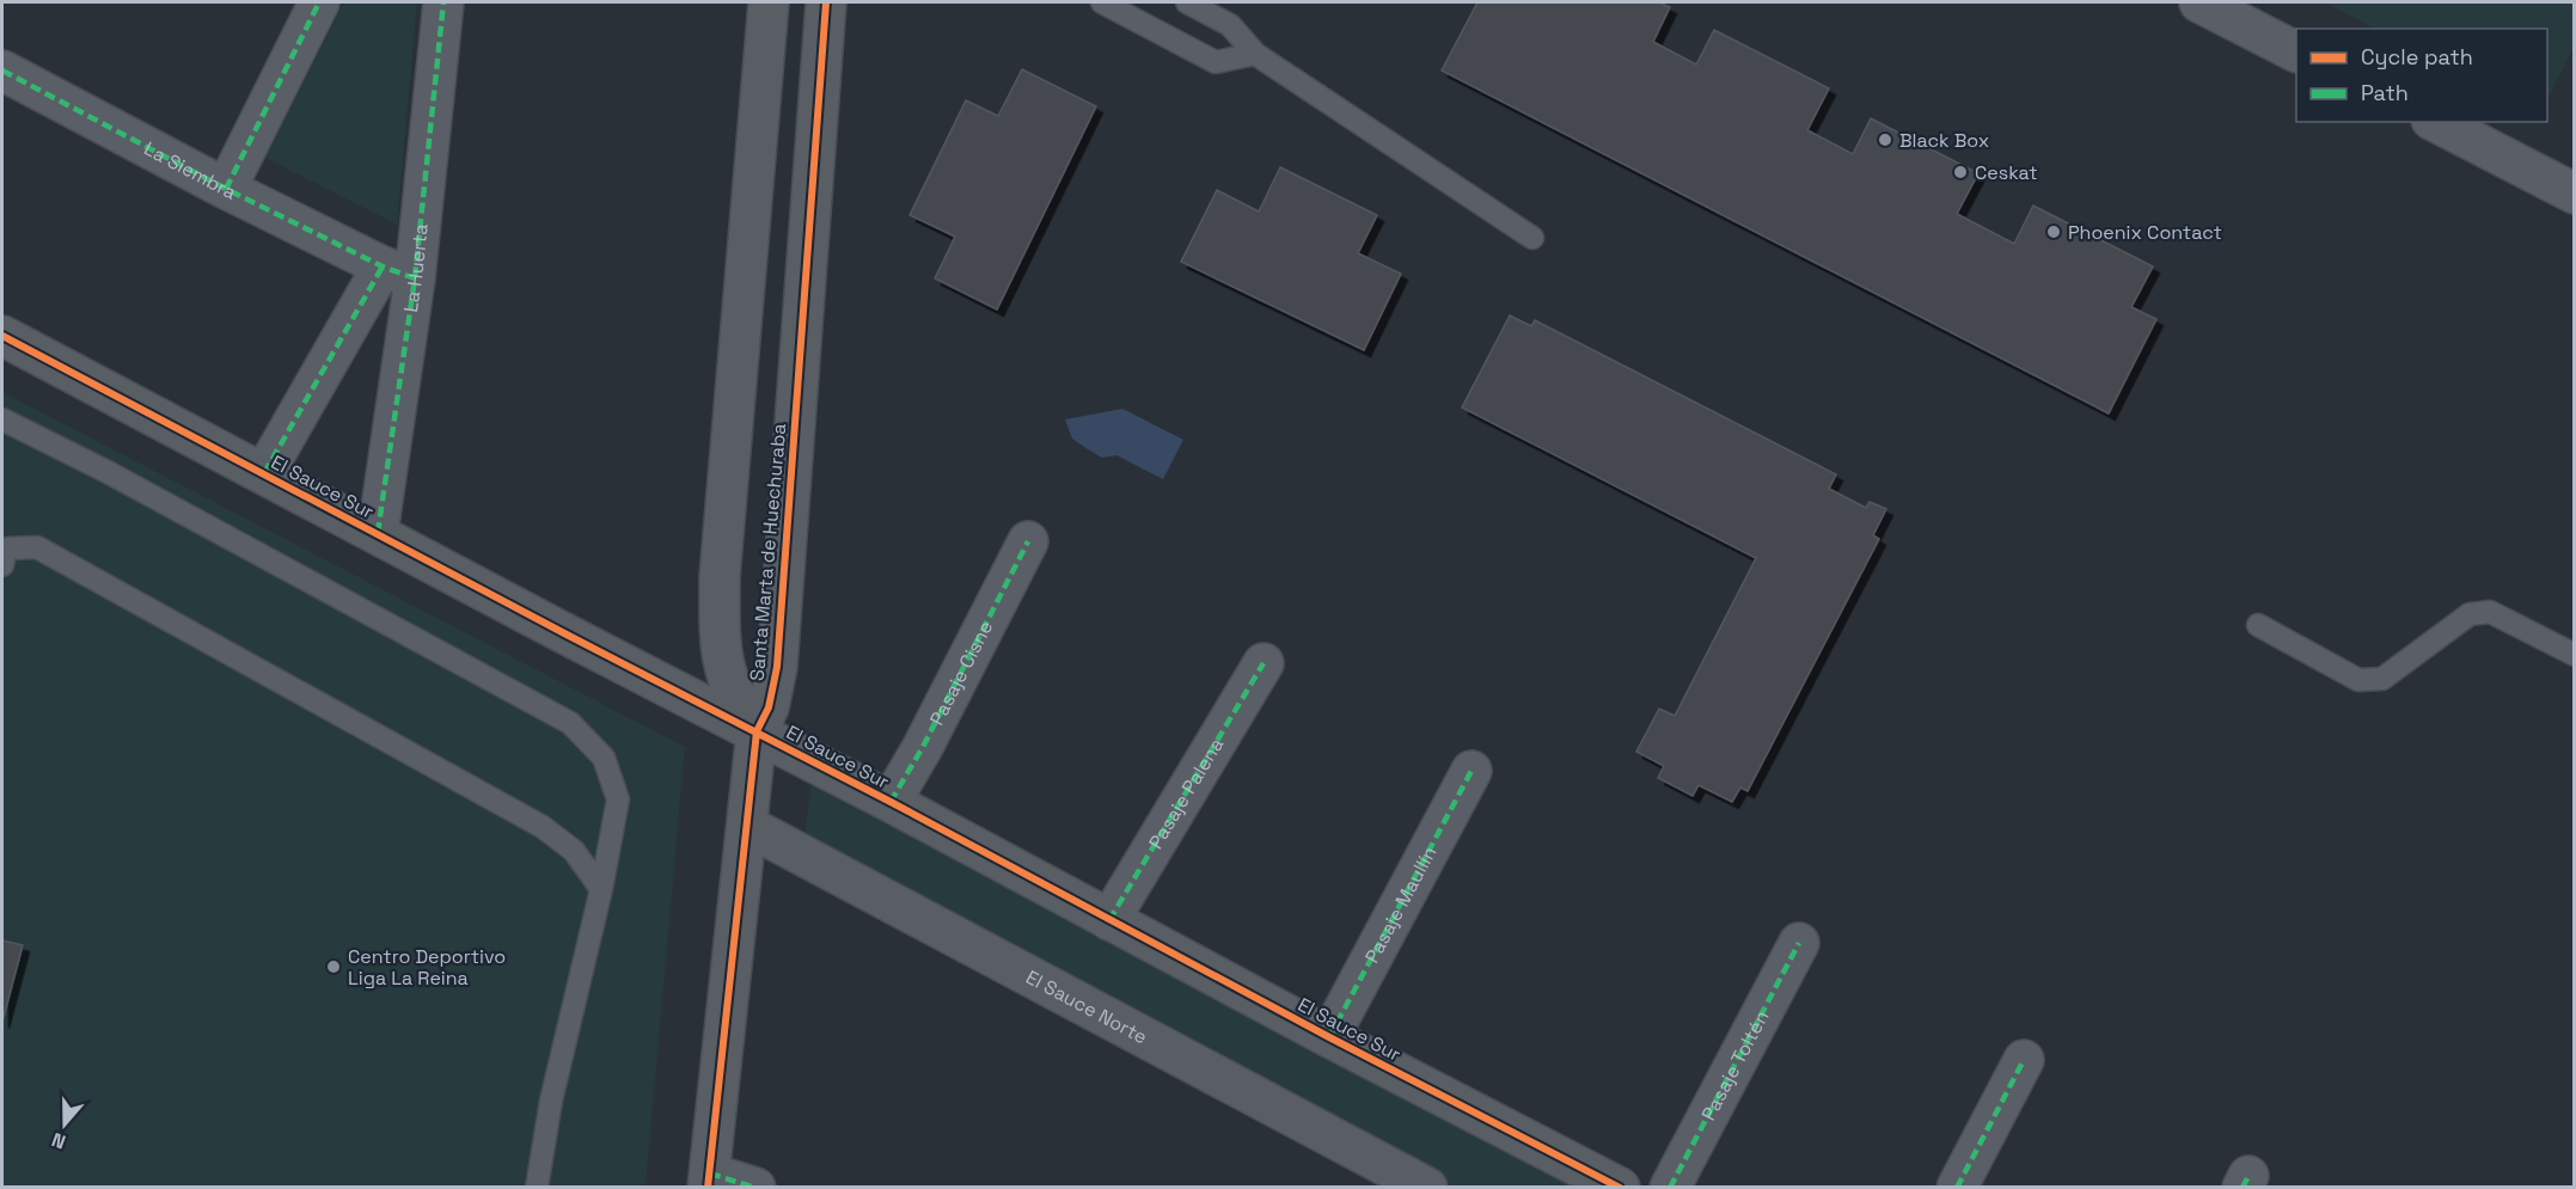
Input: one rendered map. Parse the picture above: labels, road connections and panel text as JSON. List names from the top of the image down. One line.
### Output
{"streets":{"street":["La Siembra","La Huerta","El Sauce Sur","Santa Marta de Huechuraba","Pasaje Cisne","Pasaje Palena","Pasaje Maullín","El Sauce Norte","Pasaje Toltén"]},"crossings":[["La Siembra","La Huerta"],["La Huerta","El Sauce Sur"],["El Sauce Sur","Santa Marta de Huechuraba"],["El Sauce Sur","Pasaje Cisne"],["El Sauce Sur","Pasaje Palena"],["El Sauce Sur","Pasaje Maullín"],["Santa Marta de Huechuraba","El Sauce Norte"]],"places":["Black Box","Ceskat","Phoenix Contact","Centro Deportivo Liga La Reina"],"legend":["Cycle path","Path"],"north":"bottom"}
